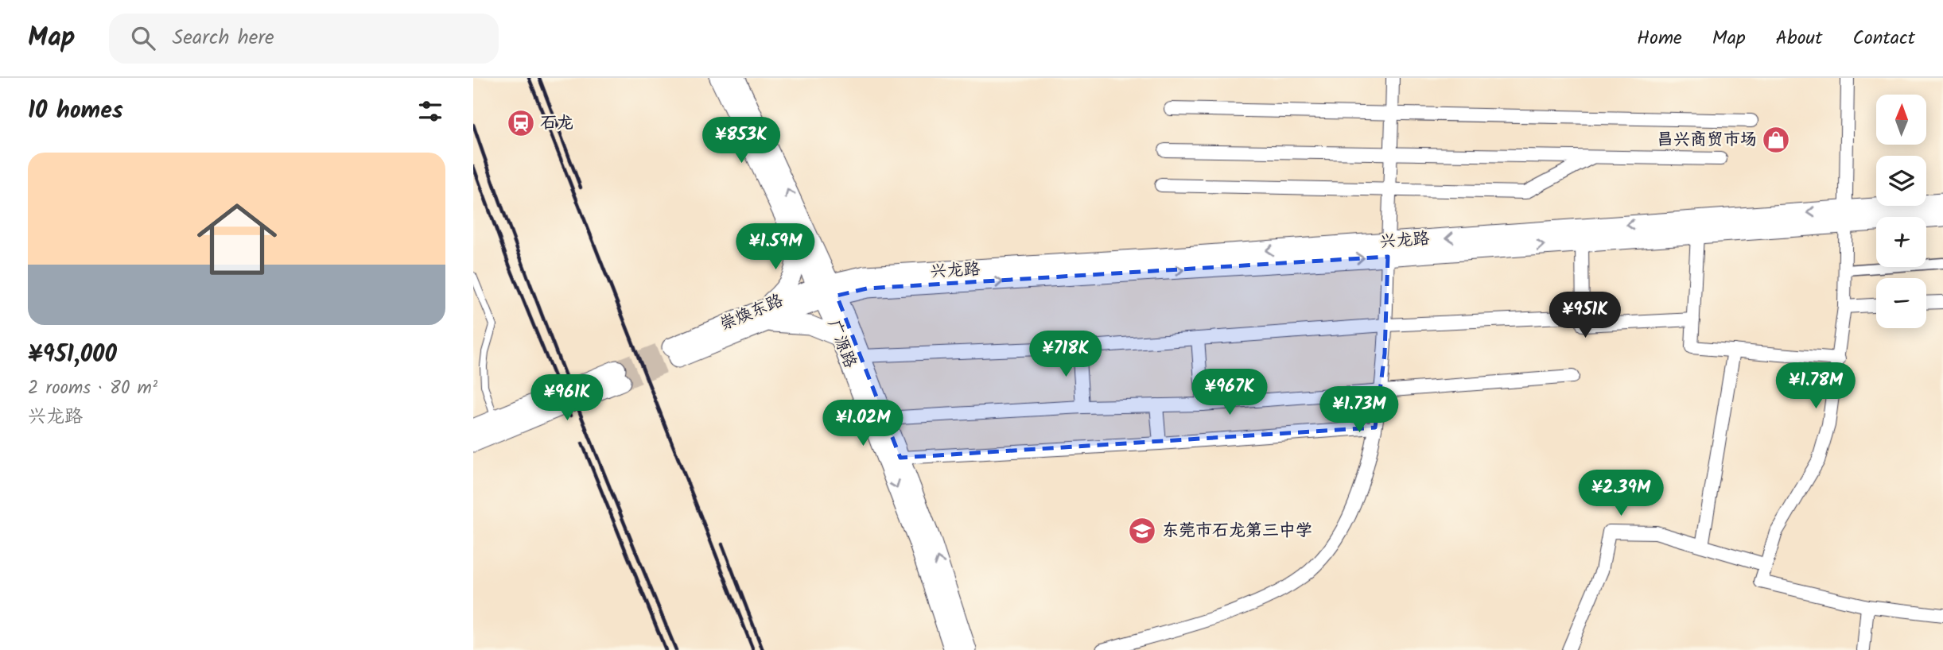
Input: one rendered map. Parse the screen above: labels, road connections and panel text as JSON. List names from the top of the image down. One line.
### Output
{"streets":{"main road":["兴龙路","崇焕东路","广源路"]},"crossings":[["兴龙路","崇焕东路"],["崇焕东路","广源路"]],"places":{"station":["石龙"],"shop":["昌兴商贸市场"],"school or university":["东莞市石龙第三中学"]},"north":"top","page":{"header":"Map","search":"Search here","nav":["Home","Map","About","Contact"],"heading":"10 homes","map_buttons":["+","−"],"price":["¥853K","¥1.59M","¥951K","¥718K","¥1.78M","¥967K","¥961K","¥1.73M","¥1.02M","¥2.39M"],"list":[{"name":"¥951,000","note":"2 rooms · 80 m² · 兴龙路"}]}}
